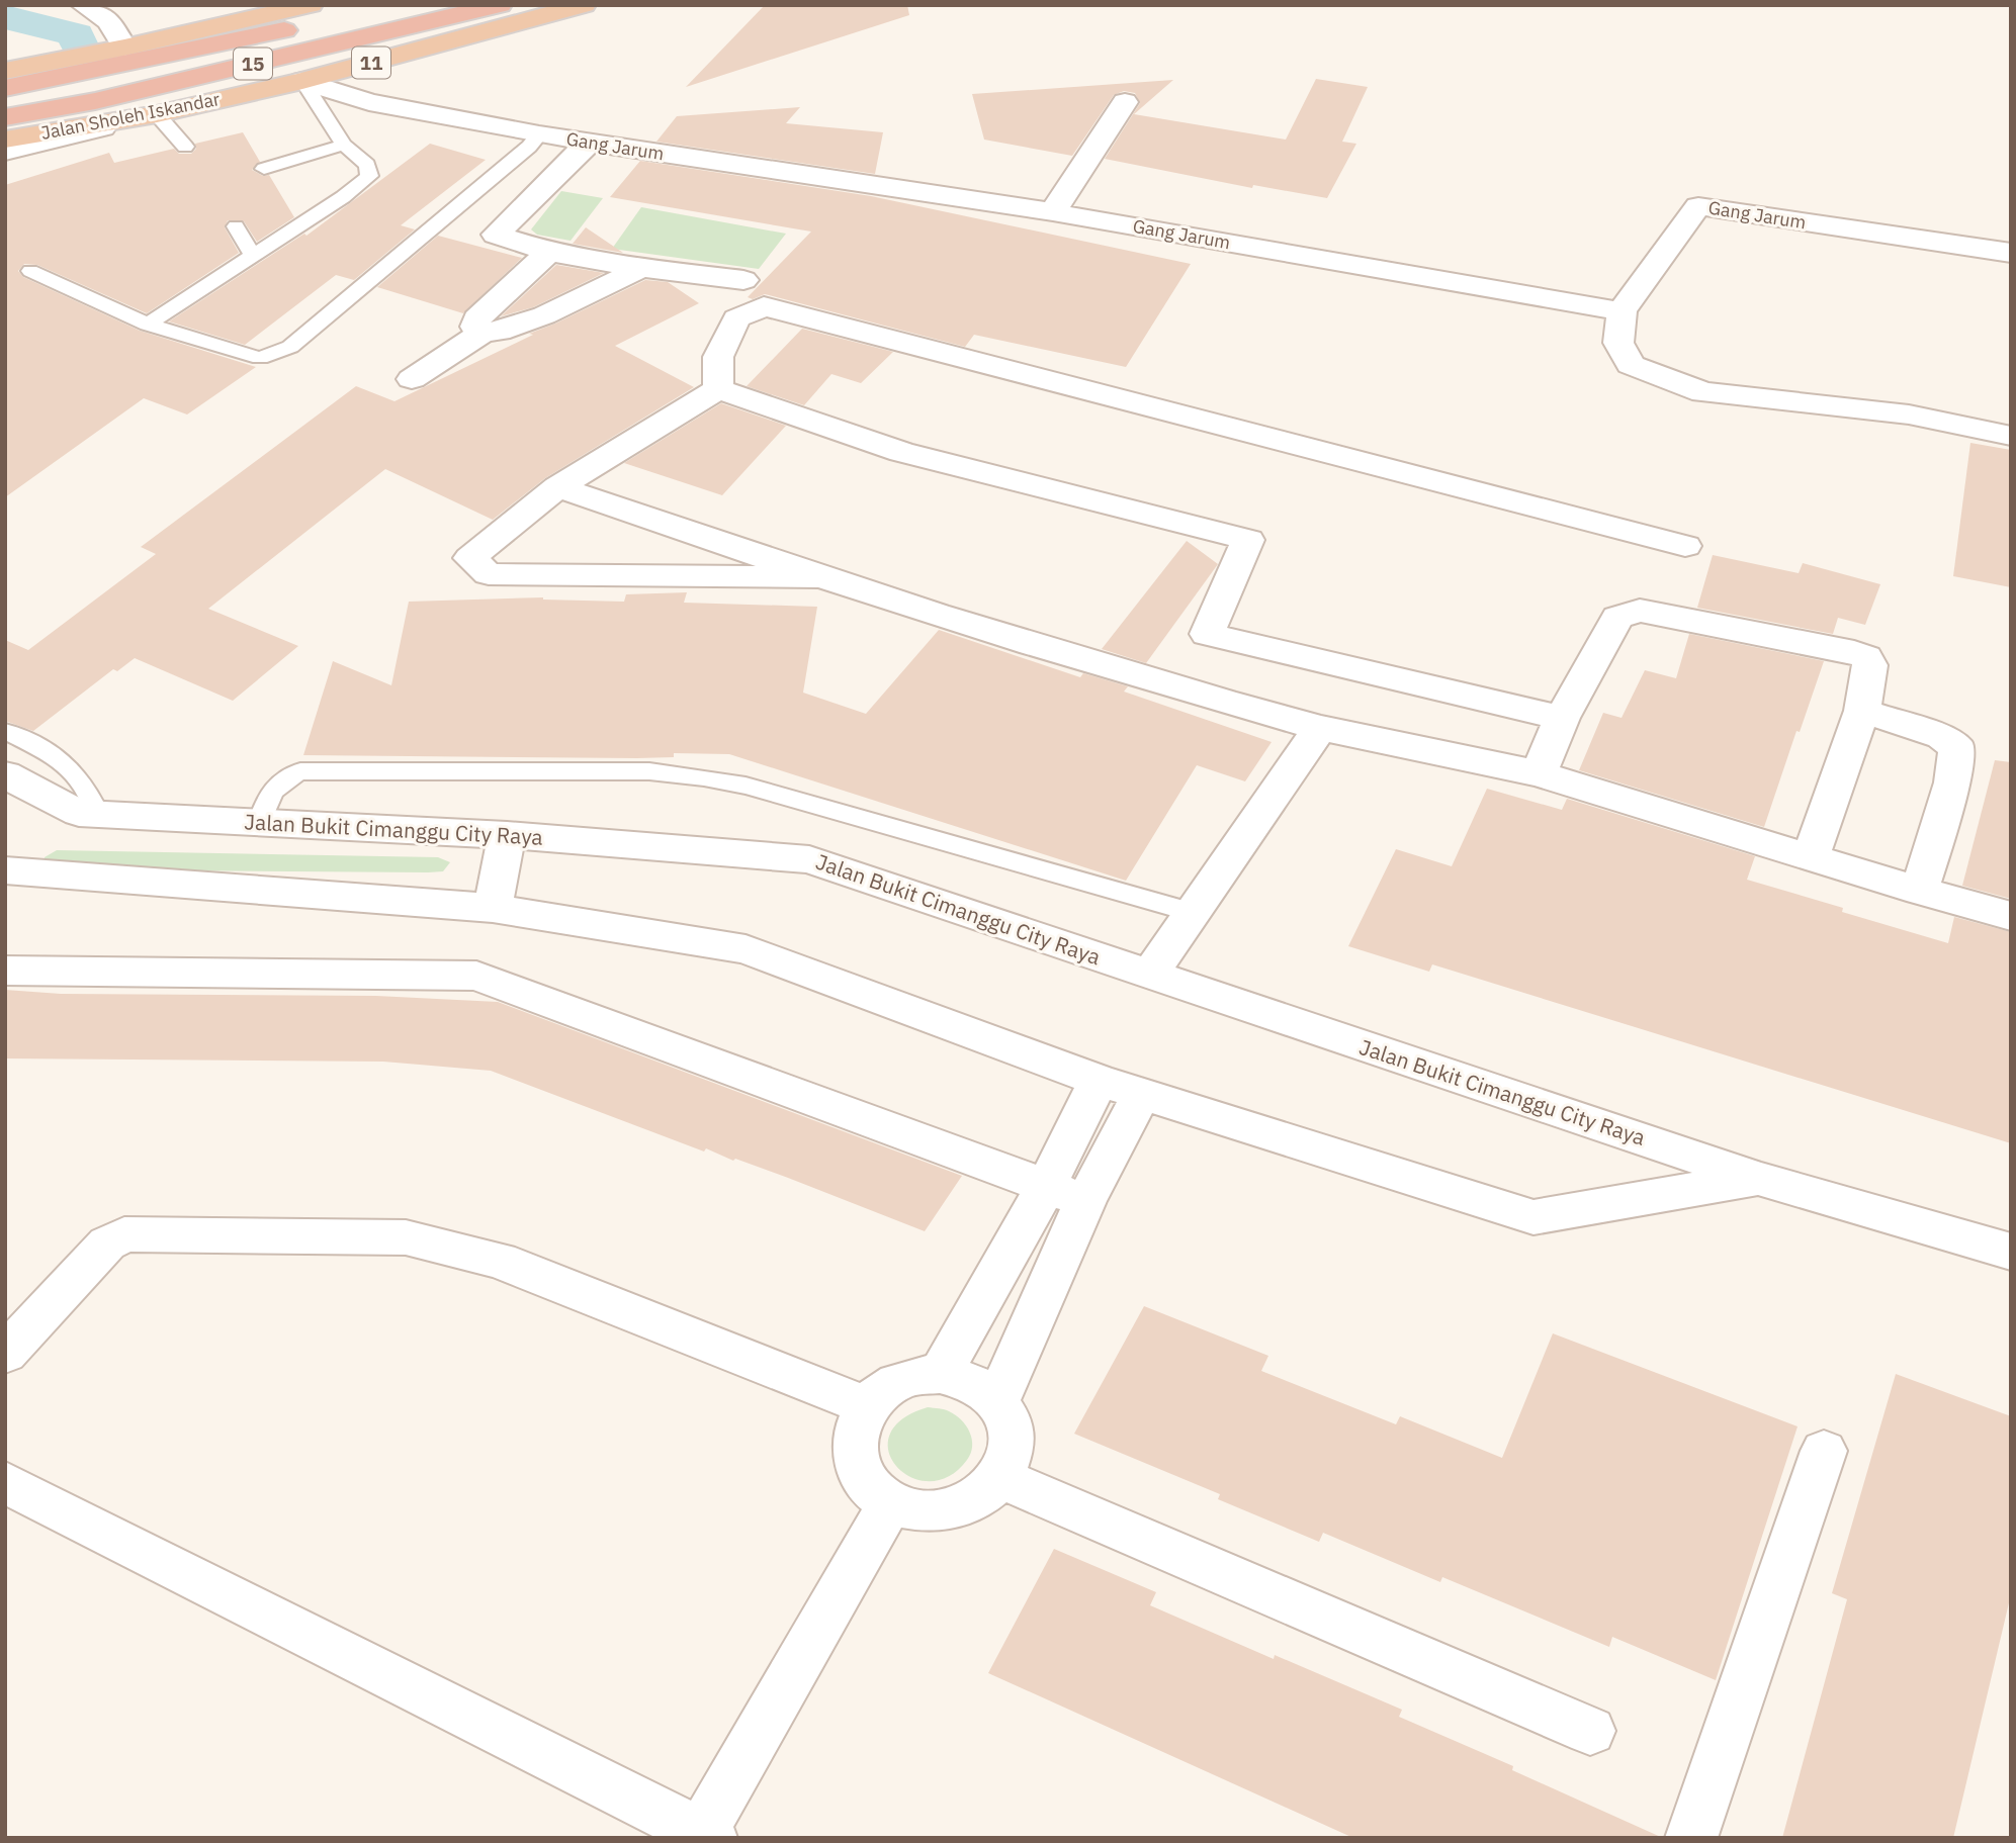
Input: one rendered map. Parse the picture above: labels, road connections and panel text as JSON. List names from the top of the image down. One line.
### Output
{"streets":{"highway":["11","15","Jalan Sholeh Iskandar"],"street":["Gang Jarum","Jalan Bukit Cimanggu City Raya"]},"crossings":[["Jalan Sholeh Iskandar","Gang Jarum"]]}
